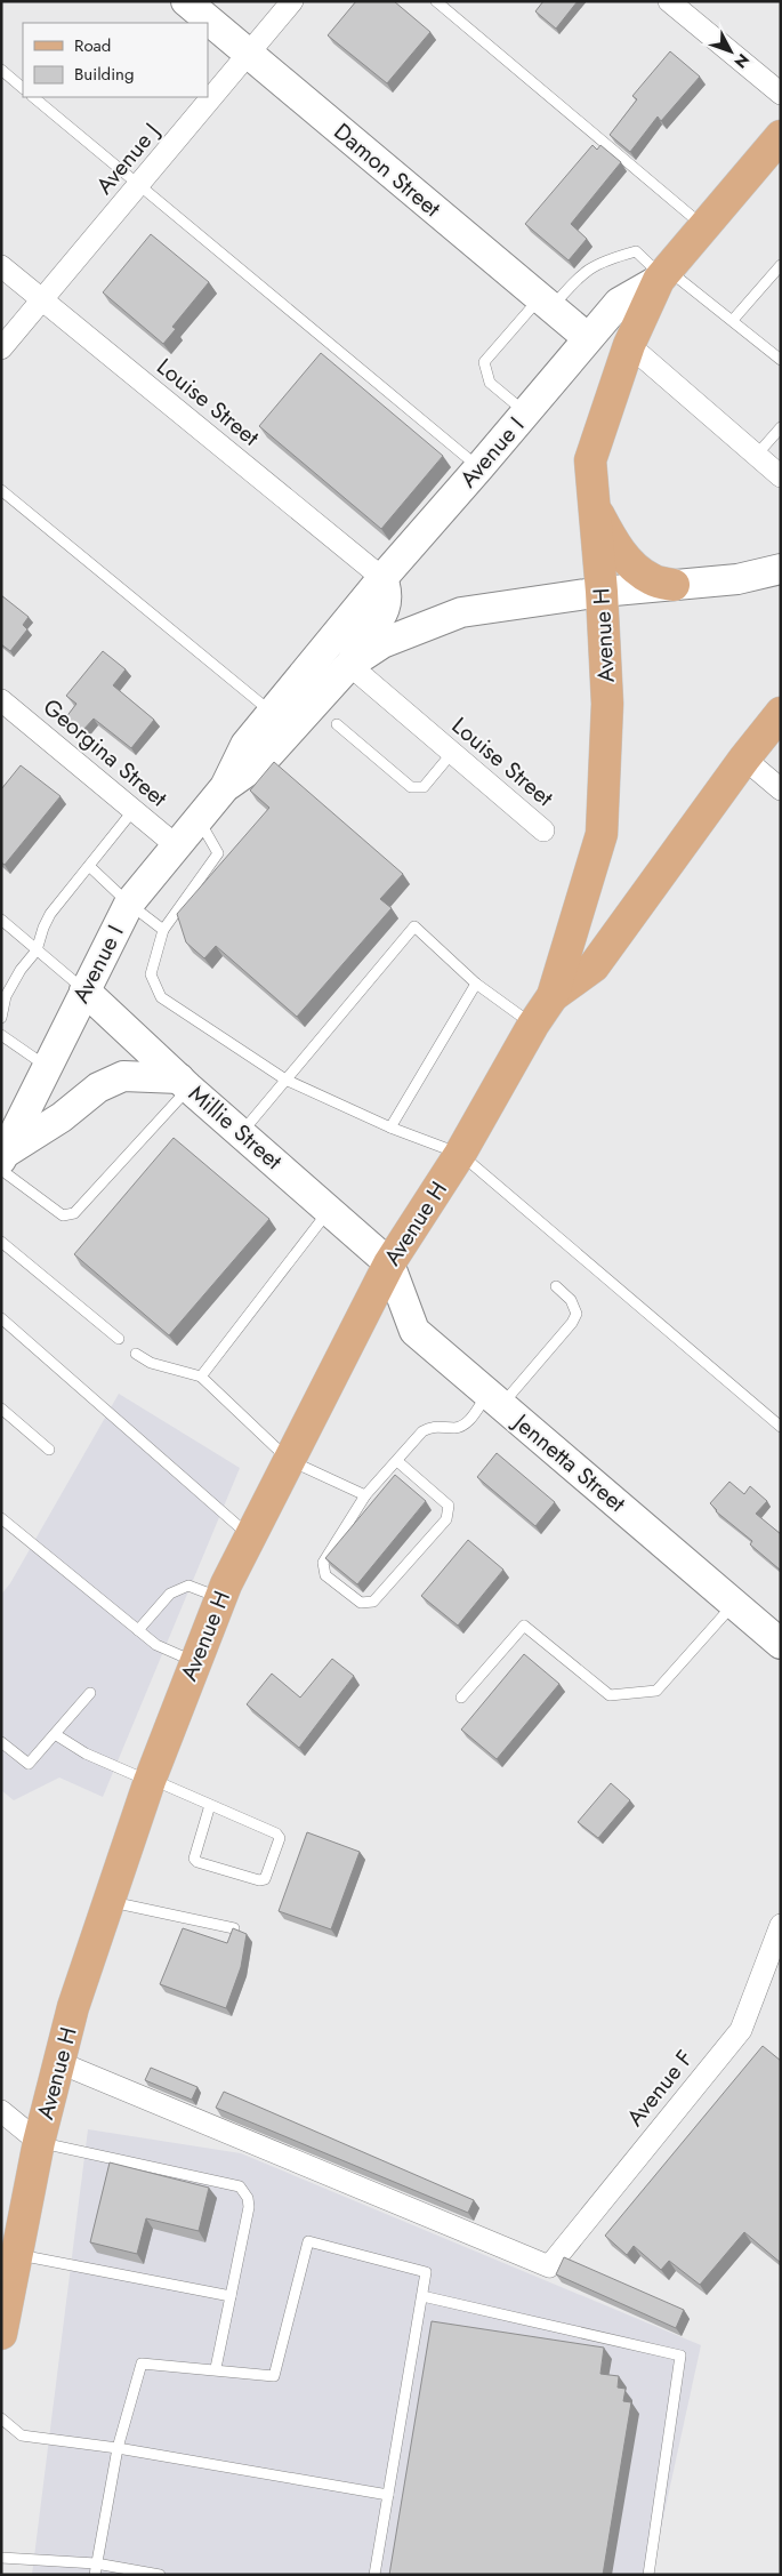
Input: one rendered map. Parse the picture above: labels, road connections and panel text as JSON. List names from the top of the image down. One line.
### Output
{"streets":{"main road":["Damon Street","Avenue I","Avenue H","Millie Street","Jennetta Street"],"street":["Avenue J","Louise Street","Georgina Street","Avenue F"]},"crossings":[["Avenue J","Damon Street"],["Avenue J","Louise Street"],["Damon Street","Avenue I"],["Louise Street","Avenue I"],["Avenue I","Avenue H"],["Avenue I","Georgina Street"],["Avenue I","Millie Street"],["Avenue H","Millie Street"],["Avenue H","Jennetta Street"],["Avenue H","Avenue F"],["Millie Street","Jennetta Street"]],"legend":["Road","Building"],"north":"bottom right"}
